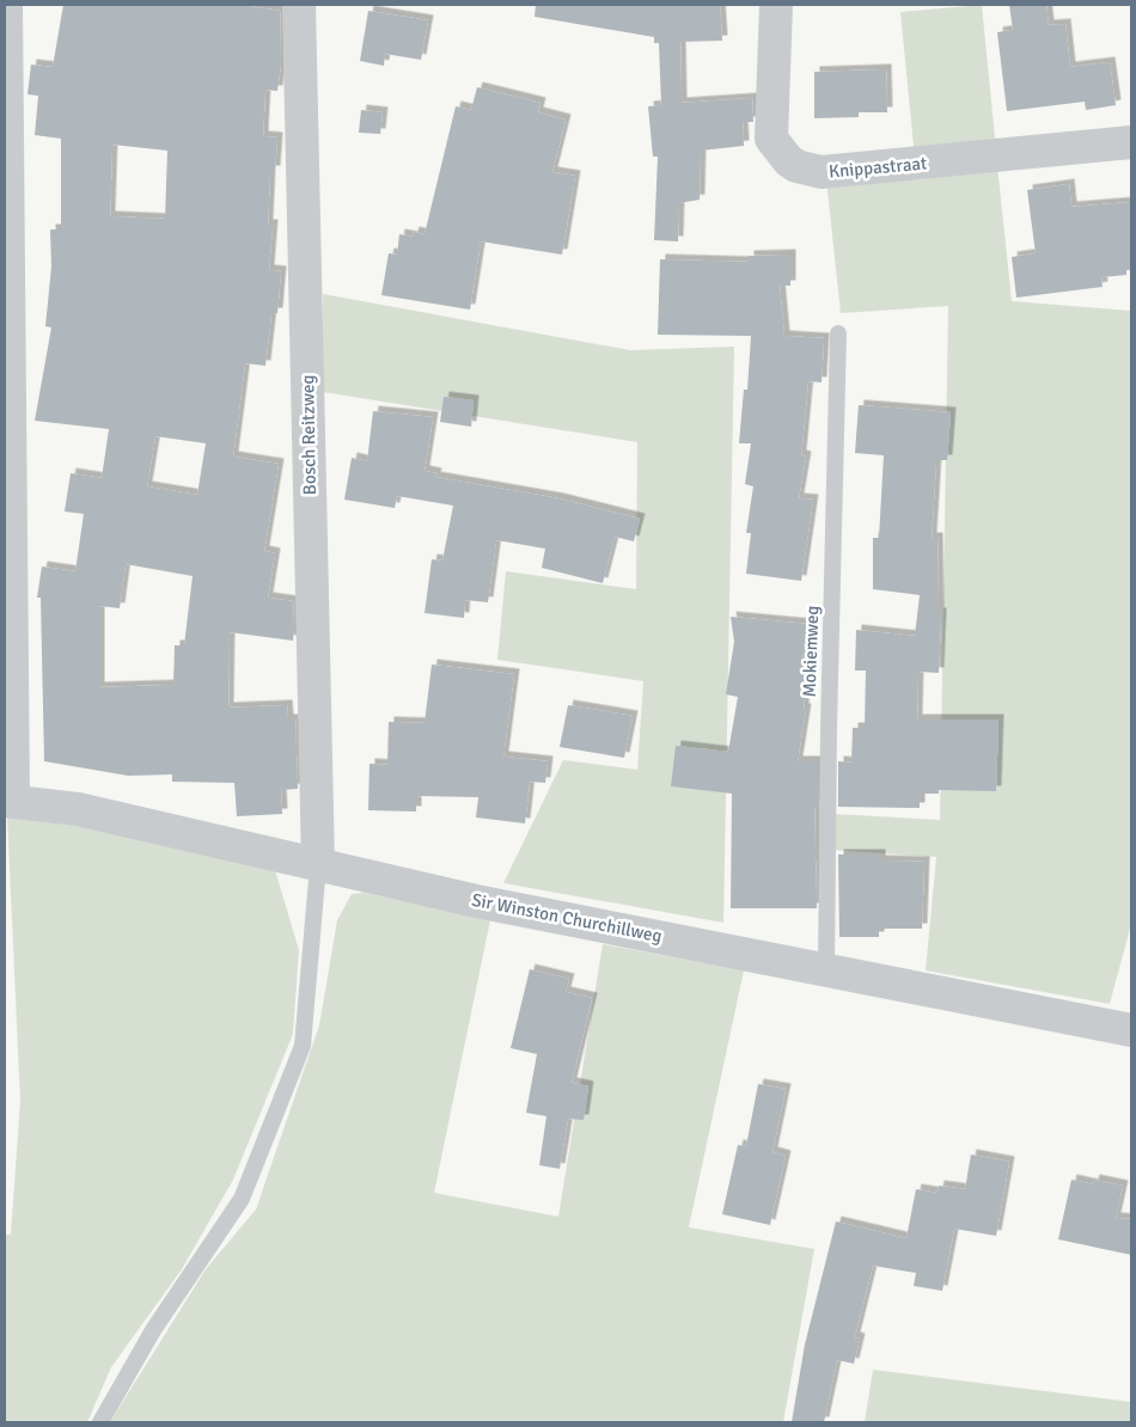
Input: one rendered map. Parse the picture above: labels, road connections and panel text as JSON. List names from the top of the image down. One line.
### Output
{"streets":{"street":["Knippastraat","Bosch Reitzweg","Sir Winston Churchillweg"],"lane":["Mokiemweg"]},"crossings":[["Bosch Reitzweg","Sir Winston Churchillweg"],["Mokiemweg","Sir Winston Churchillweg"]]}
